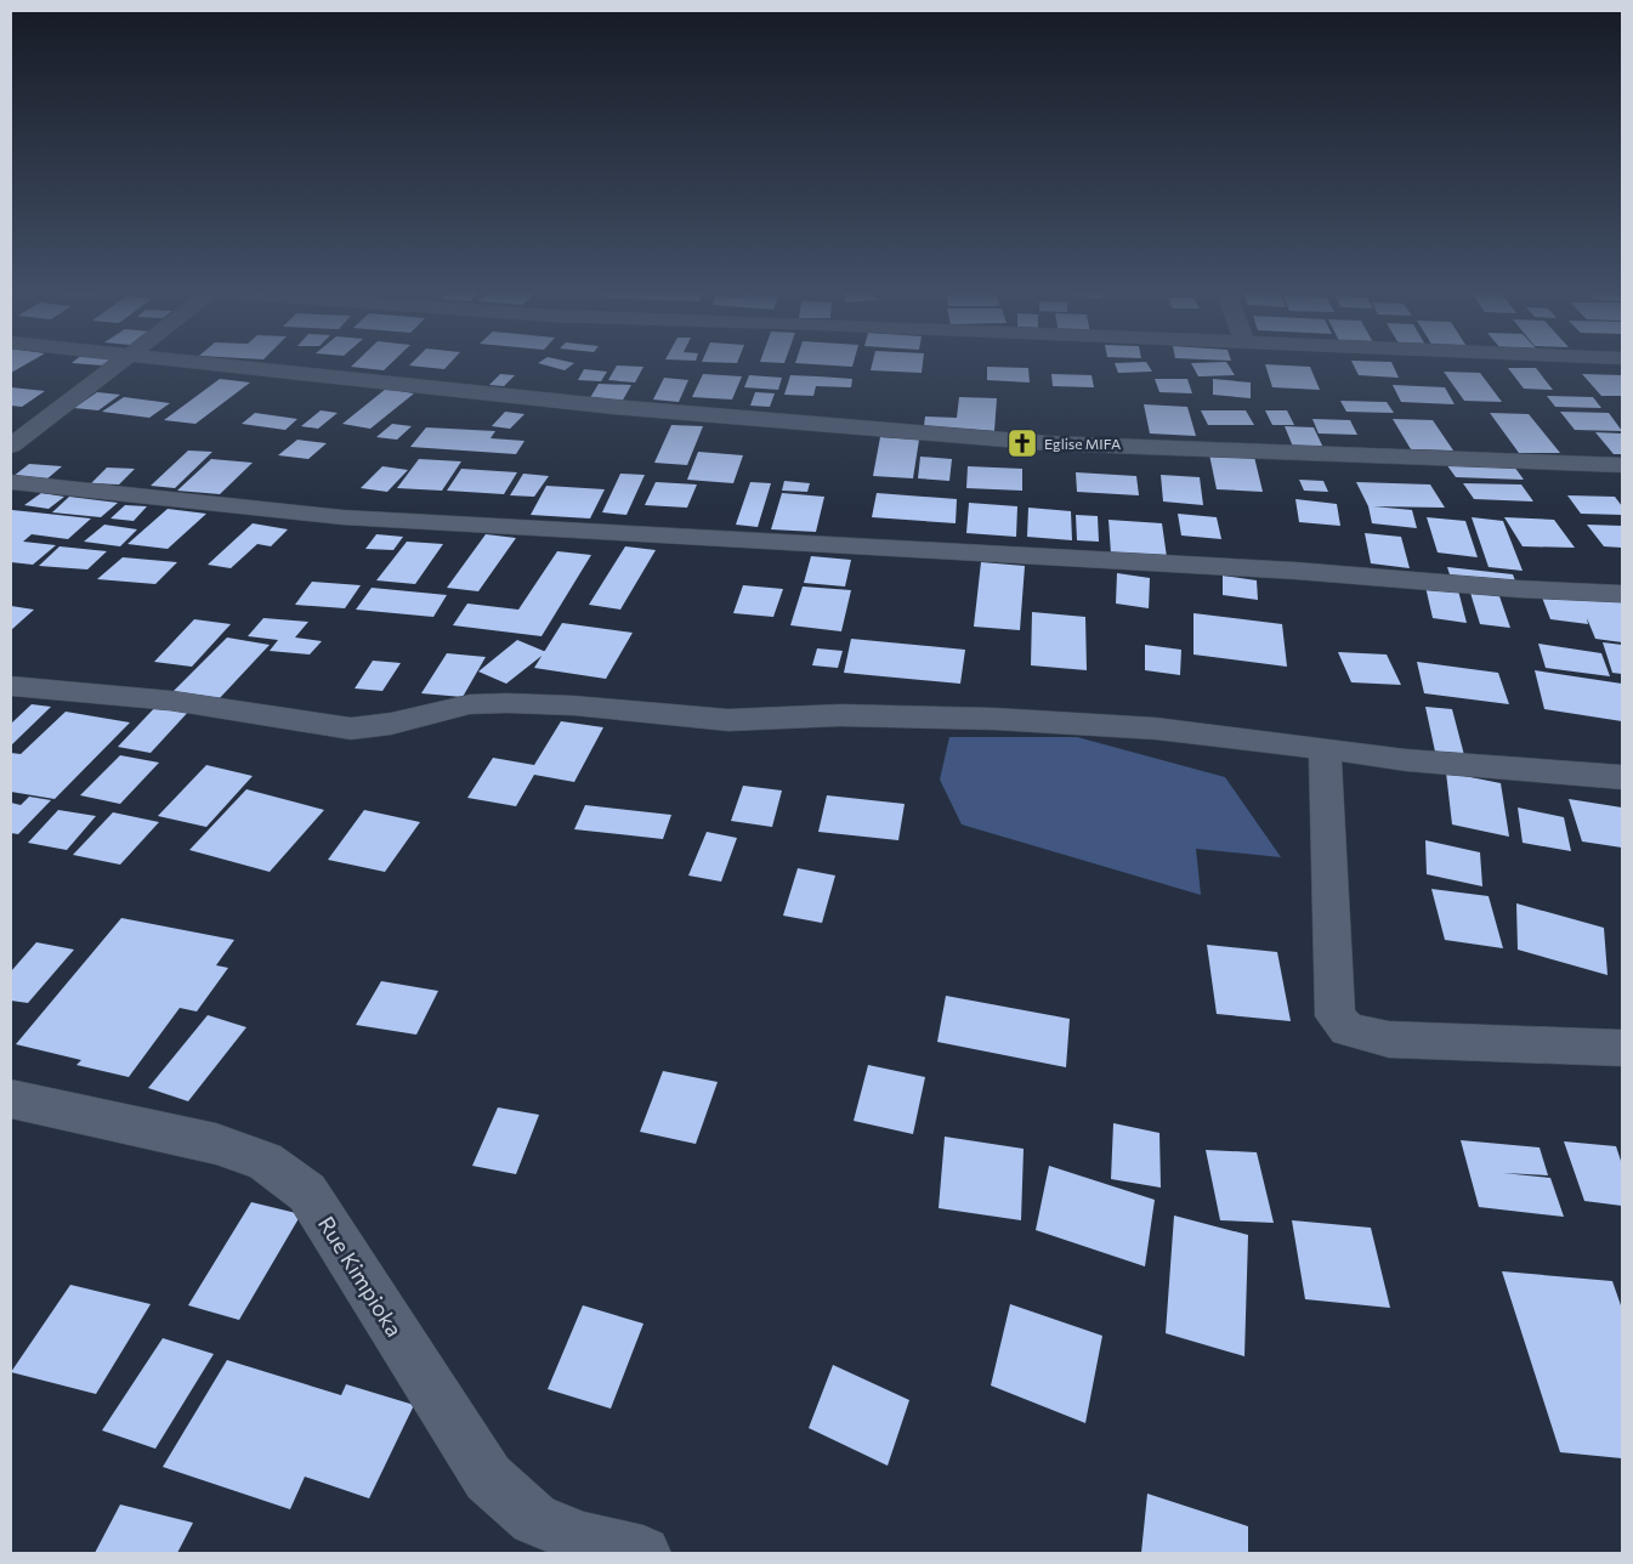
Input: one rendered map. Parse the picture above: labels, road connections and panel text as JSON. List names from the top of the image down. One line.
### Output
{"streets":{"street":["Rue Kimpioka"]},"places":{"church":["Eglise MIFA"]}}
